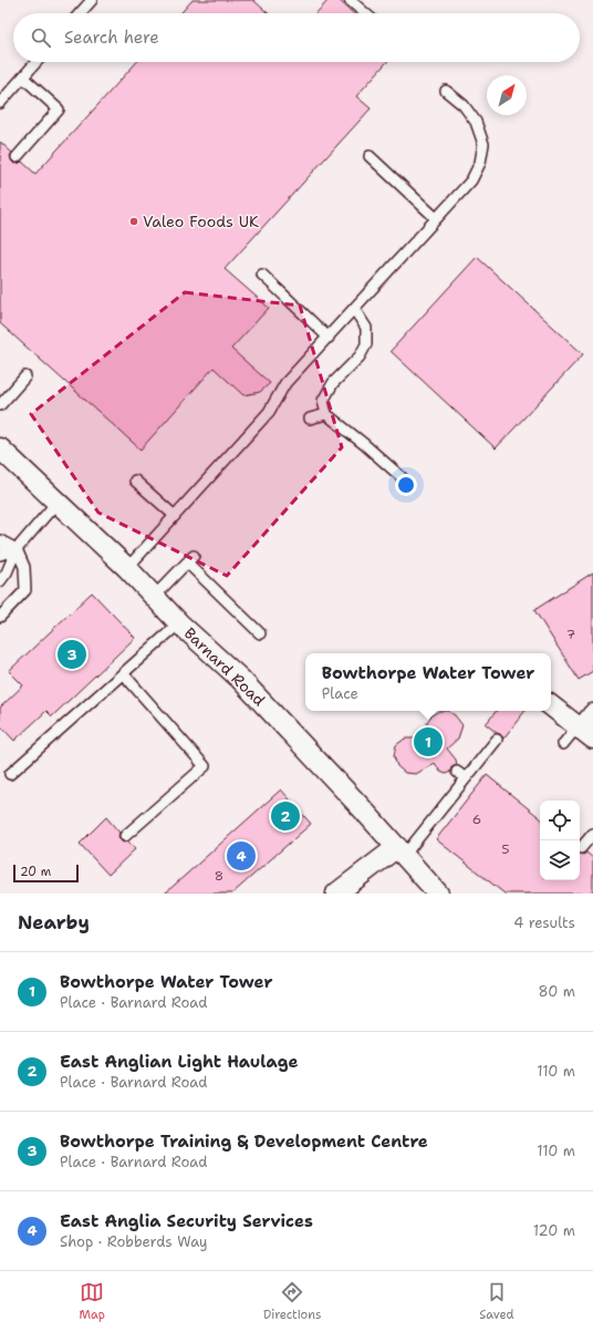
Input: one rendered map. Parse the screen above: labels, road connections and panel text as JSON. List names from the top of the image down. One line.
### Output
{"streets":{"street":["Barnard Road"]},"places":["Valeo Foods UK"],"house_numbers":["7","6","5","8"],"scale_bar":"20 m","north":"top right","page":{"search":"Search here","pins":["3","1","2","4"],"popup":["Bowthorpe Water Tower","Place"],"scale":"20 m","heading":["Nearby","4 results"],"list":[{"mark":"1","name":"Bowthorpe Water Tower","note":"Place · Barnard Road","value":"80 m"},{"mark":"2","name":"East Anglian Light Haulage","note":"Place · Barnard Road","value":"110 m"},{"mark":"3","name":"Bowthorpe Training & Development Centre","note":"Place · Barnard Road","value":"110 m"},{"mark":"4","name":"East Anglia Security Services","note":"Shop · Robberds Way","value":"120 m"}],"nav":["Map","Directions","Saved"]}}
